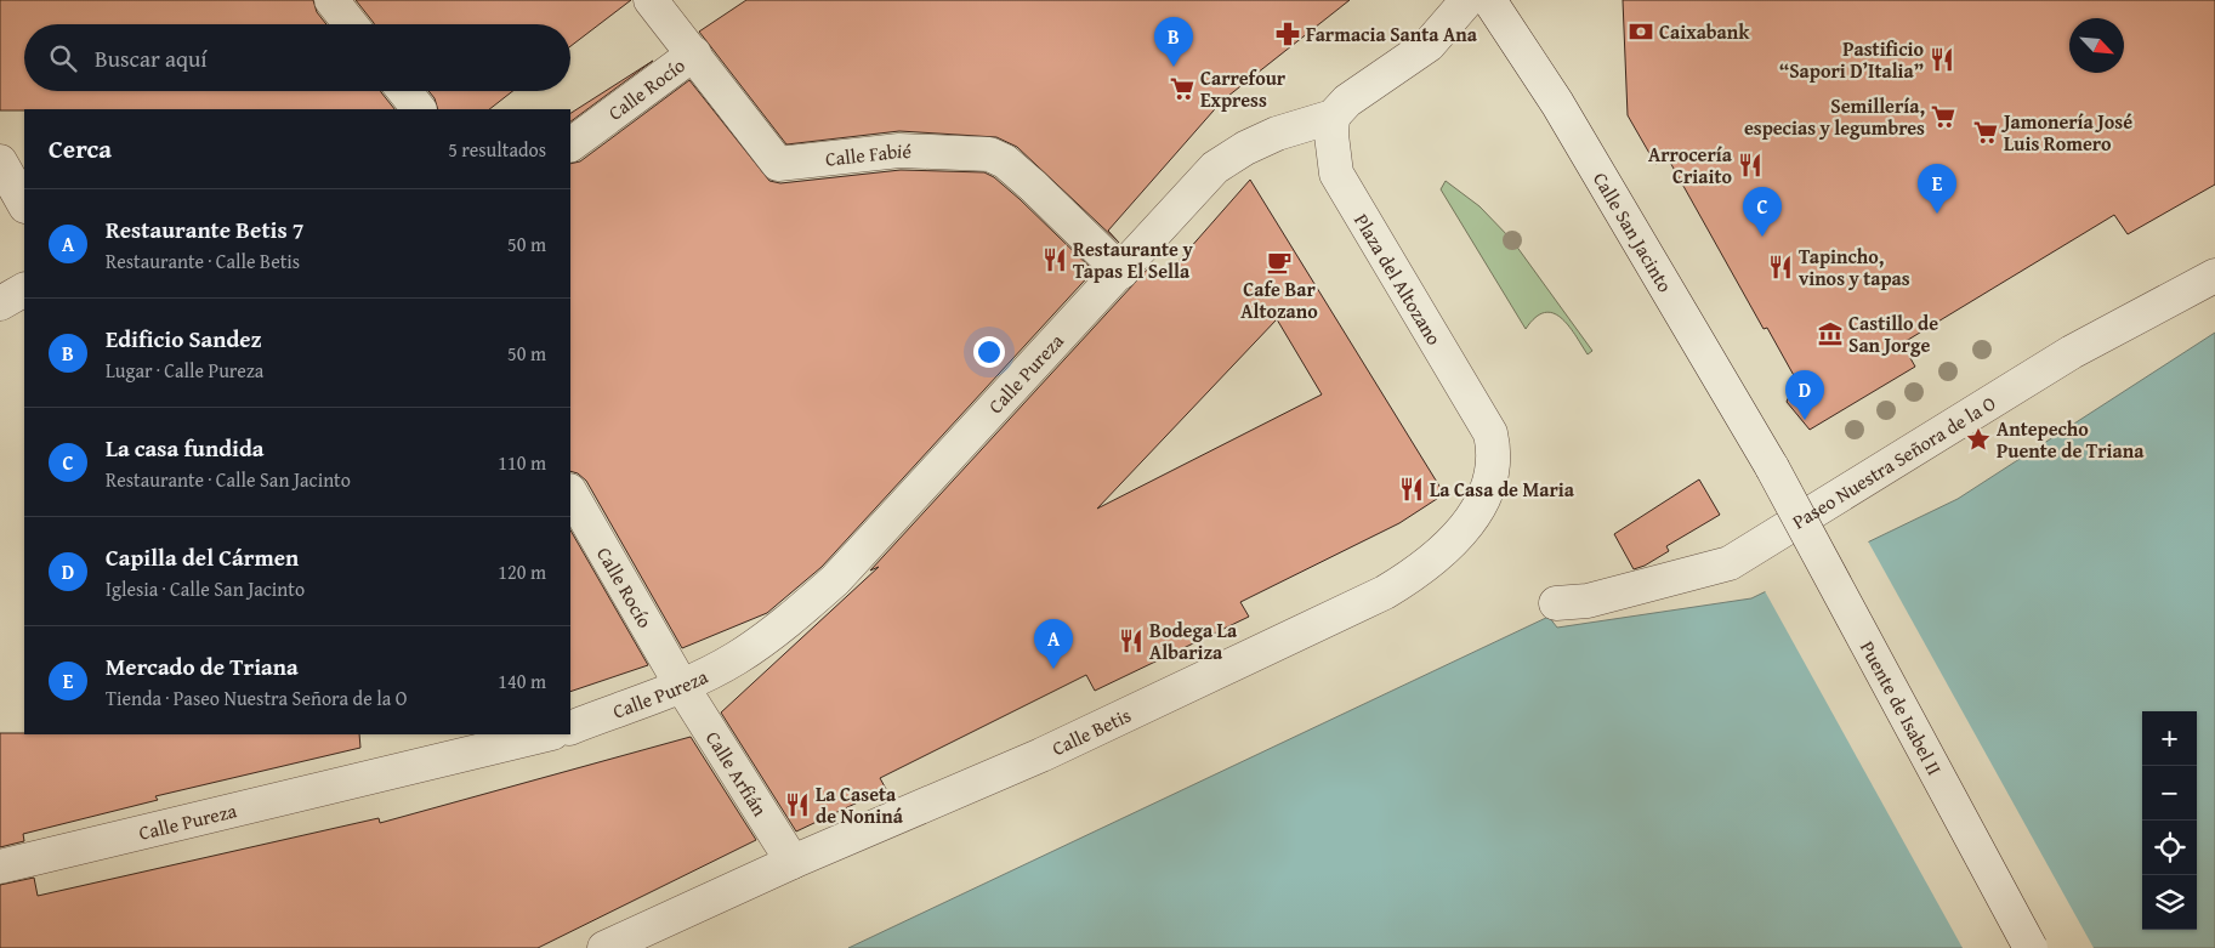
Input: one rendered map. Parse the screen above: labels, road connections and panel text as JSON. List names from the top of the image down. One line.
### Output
{"streets":{"street":["Calle Rocío","Calle Fabié","Calle San Jacinto","Plaza del Altozano","Calle Pureza","Paseo Nuestra Señora de la O","Puente de Isabel II","Calle Betis","Calle Arfián"]},"crossings":[["Calle Rocío","Calle Fabié"],["Calle Rocío","Calle Pureza"],["Calle Rocío","Calle Arfián"],["Calle Fabié","Calle Pureza"],["Calle San Jacinto","Puente de Isabel II"],["Plaza del Altozano","Calle Pureza"],["Plaza del Altozano","Calle Betis"],["Calle Pureza","Calle Arfián"],["Calle Betis","Calle Arfián"]],"places":{"bank":["Caixabank"],"pharmacy":["Farmacia Santa Ana"],"restaurant":["Pastificio “Sapori D’Italia”","Arrocería Criaito","Restaurante y Tapas El Sella","Tapincho, vinos y tapas","La Casa de Maria","Bodega La Albariza","La Caseta de Noniná"],"supermarket":["Carrefour Express","Semillería, especias y legumbres","Jamonería José Luis Romero"],"cafe":["Cafe Bar Altozano"],"museum":["Castillo de San Jorge"],"place":["Antepecho Puente de Triana"]},"north":"bottom right","page":{"pins":["B","E","C","D","A"],"search":"Buscar aquí","heading":["Cerca","5 resultados"],"list":[{"mark":"A","name":"Restaurante Betis 7","note":"Restaurante · Calle Betis","value":"50 m"},{"mark":"B","name":"Edificio Sandez","note":"Lugar · Calle Pureza","value":"50 m"},{"mark":"C","name":"La casa fundida","note":"Restaurante · Calle San Jacinto","value":"110 m"},{"mark":"D","name":"Capilla del Cármen","note":"Iglesia · Calle San Jacinto","value":"120 m"},{"mark":"E","name":"Mercado de Triana","note":"Tienda · Paseo Nuestra Señora de la O","value":"140 m"}],"map_buttons":["+","−"]}}
